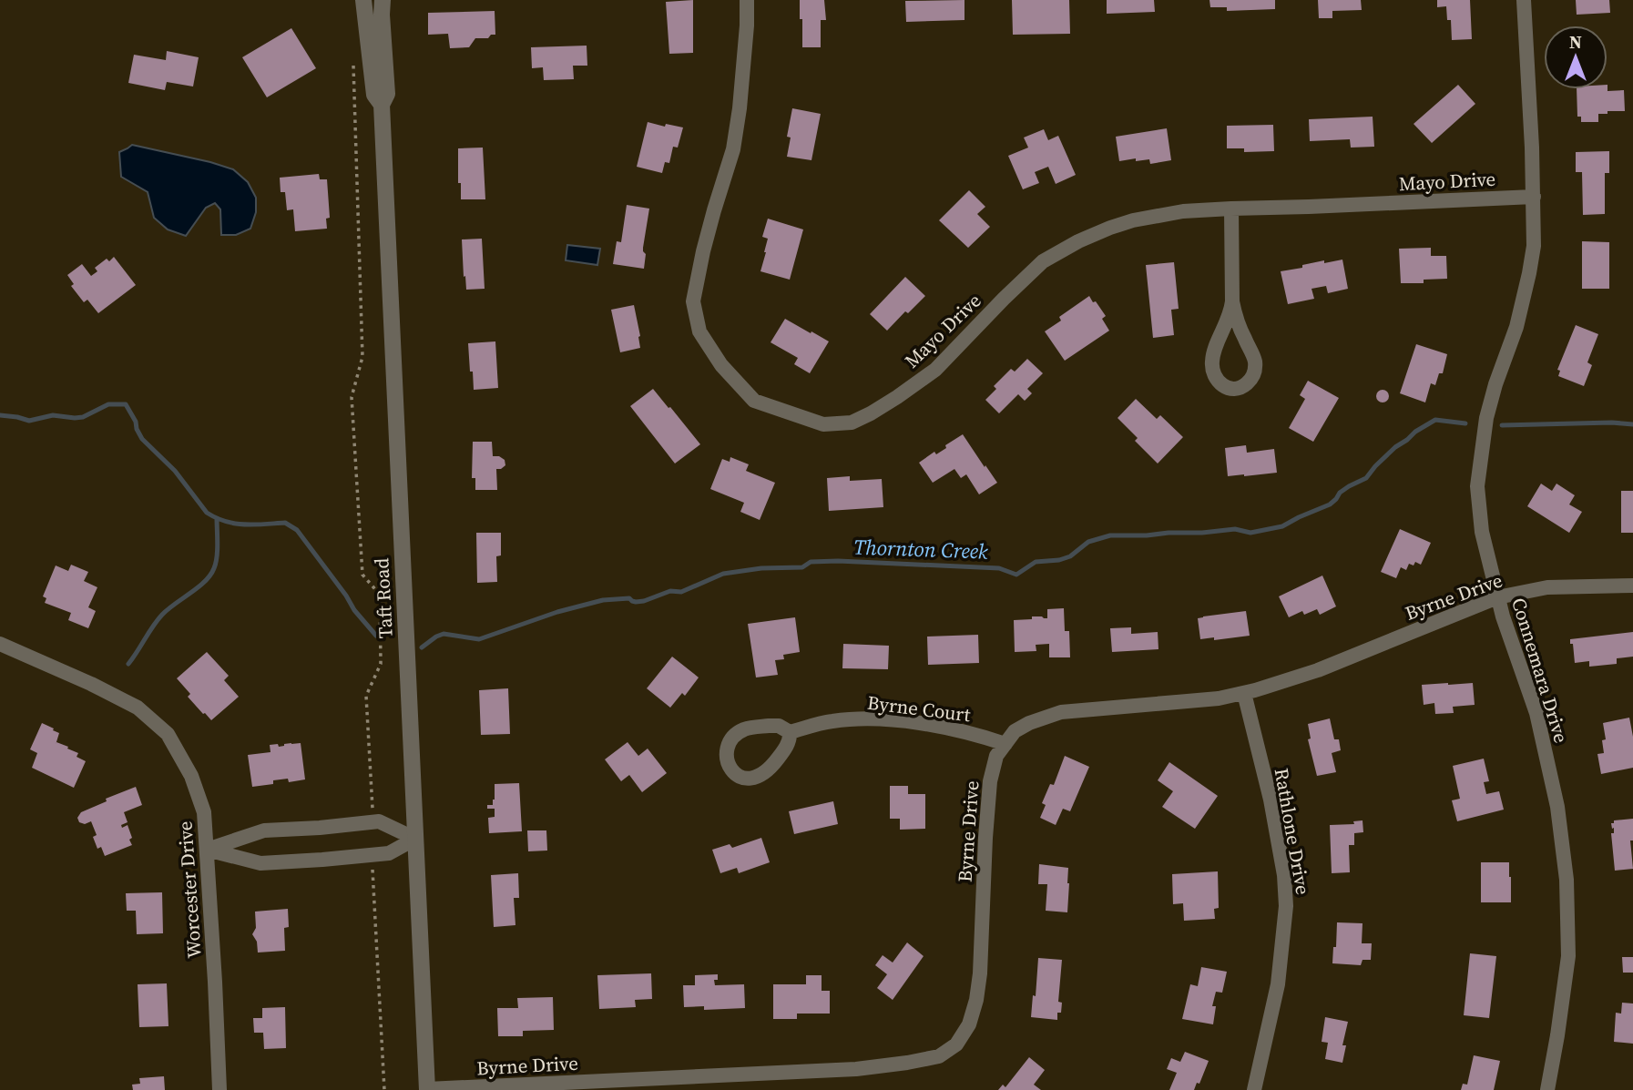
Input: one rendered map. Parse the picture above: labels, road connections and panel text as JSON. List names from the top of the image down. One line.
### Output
{"streets":{"street":["Mayo Drive","Byrne Drive","Taft Road","Connemara Drive","Byrne Court","Rathlone Drive","Worcester Drive"]},"crossings":[["Mayo Drive","Connemara Drive"],["Byrne Drive","Taft Road"],["Byrne Drive","Connemara Drive"],["Byrne Drive","Byrne Court"],["Byrne Drive","Rathlone Drive"]],"water":["Thornton Creek"],"north":"top"}
